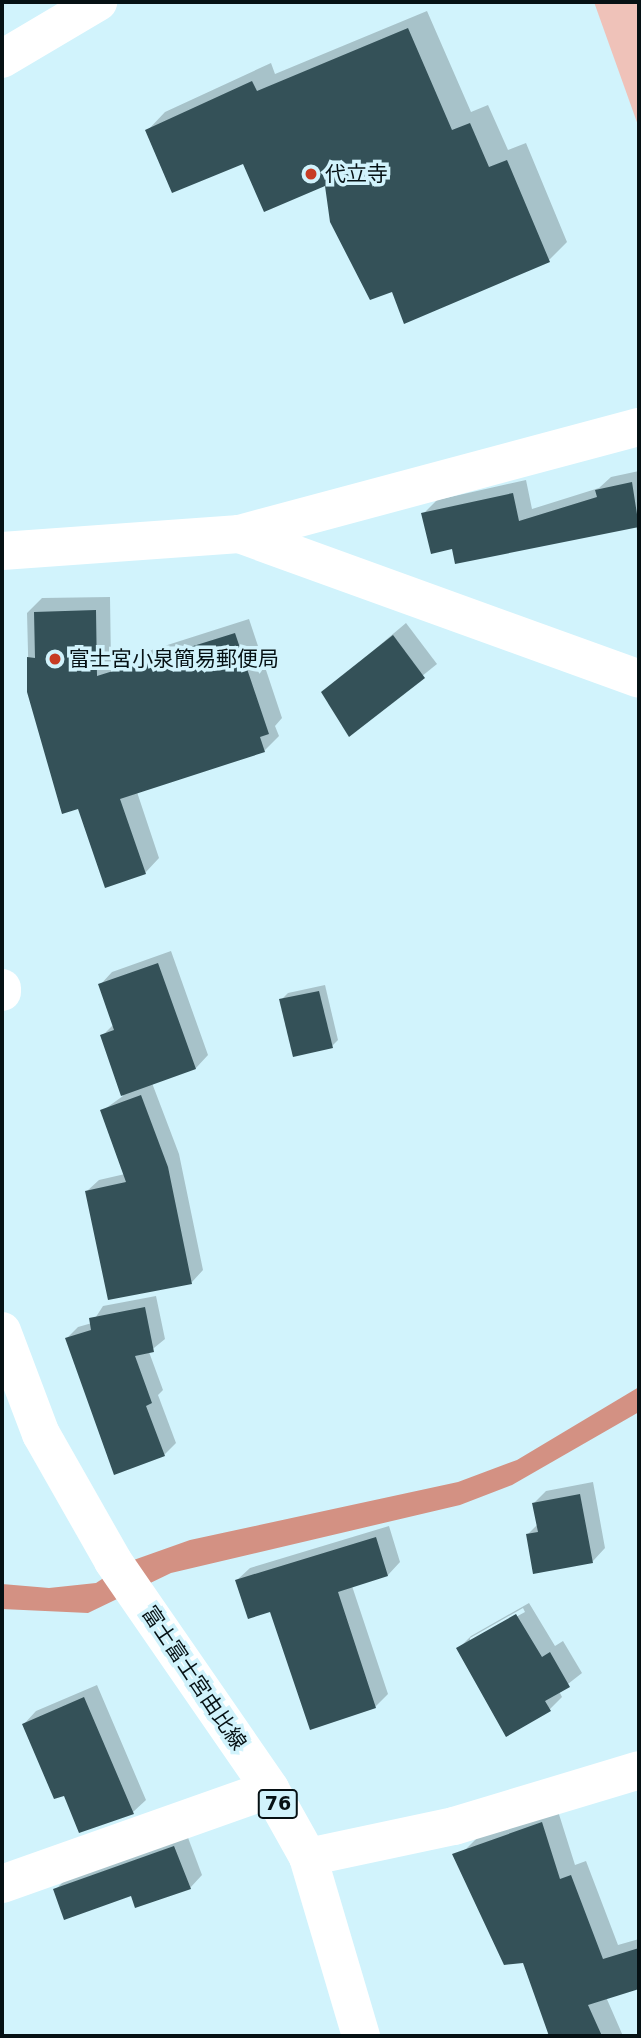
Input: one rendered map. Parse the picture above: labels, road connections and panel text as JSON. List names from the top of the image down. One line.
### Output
{"streets":{"street":["富士富士宮由比線","76"]},"places":["代立寺","富士宮小泉簡易郵便局"]}
